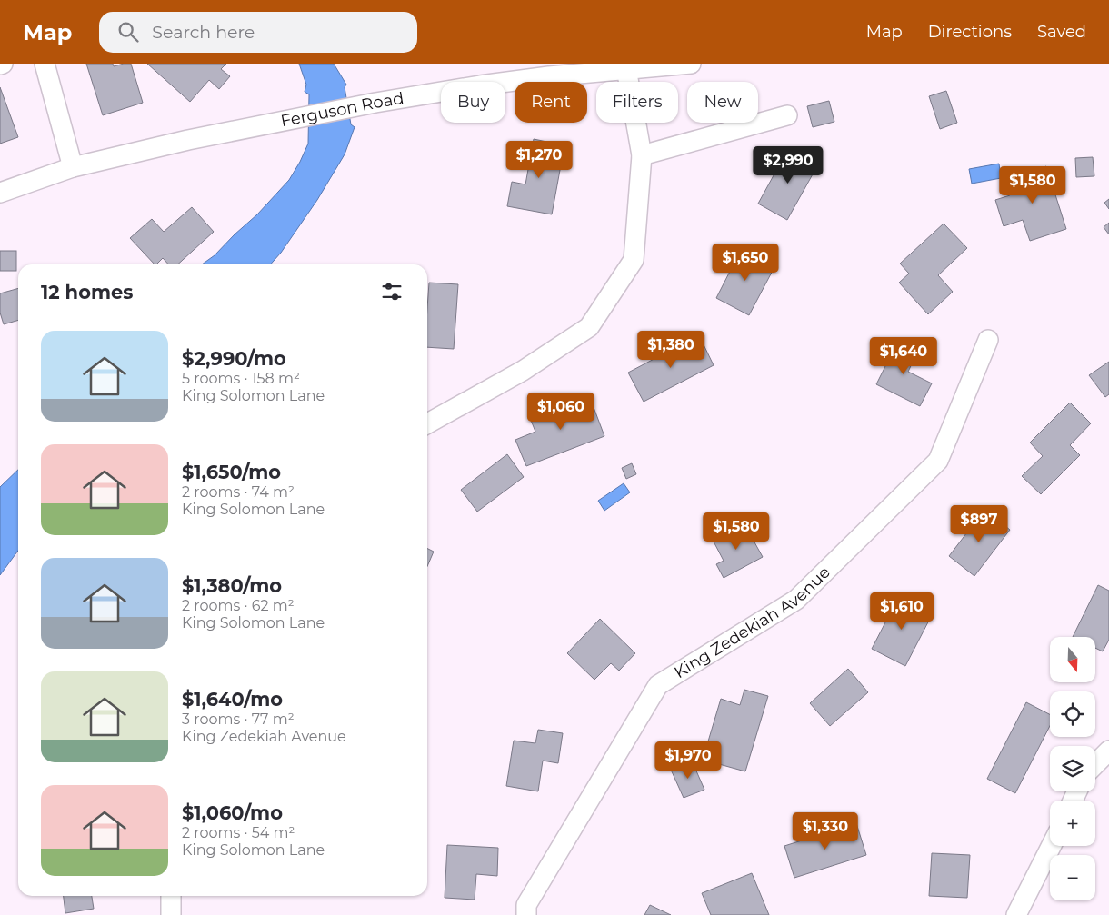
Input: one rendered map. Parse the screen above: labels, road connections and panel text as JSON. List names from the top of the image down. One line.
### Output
{"streets":{"street":["Ferguson Road","King Zedekiah Avenue"]},"north":"bottom","page":{"header":"Map","search":"Search here","nav":["Map","Directions","Saved"],"chip":["Buy","Rent","Filters","New"],"price":["$1,270","$2,990","$1,580","$1,650","$1,380","$1,640","$1,060","$897","$1,580","$1,610","$1,970","$1,330"],"heading":"12 homes","list":[{"name":"$2,990/mo","note":"5 rooms · 158 m² · King Solomon Lane"},{"name":"$1,650/mo","note":"2 rooms · 74 m² · King Solomon Lane"},{"name":"$1,380/mo","note":"2 rooms · 62 m² · King Solomon Lane"},{"name":"$1,640/mo","note":"3 rooms · 77 m² · King Zedekiah Avenue"},{"name":"$1,060/mo","note":"2 rooms · 54 m² · King Solomon Lane"}],"map_buttons":["+","−"]}}
